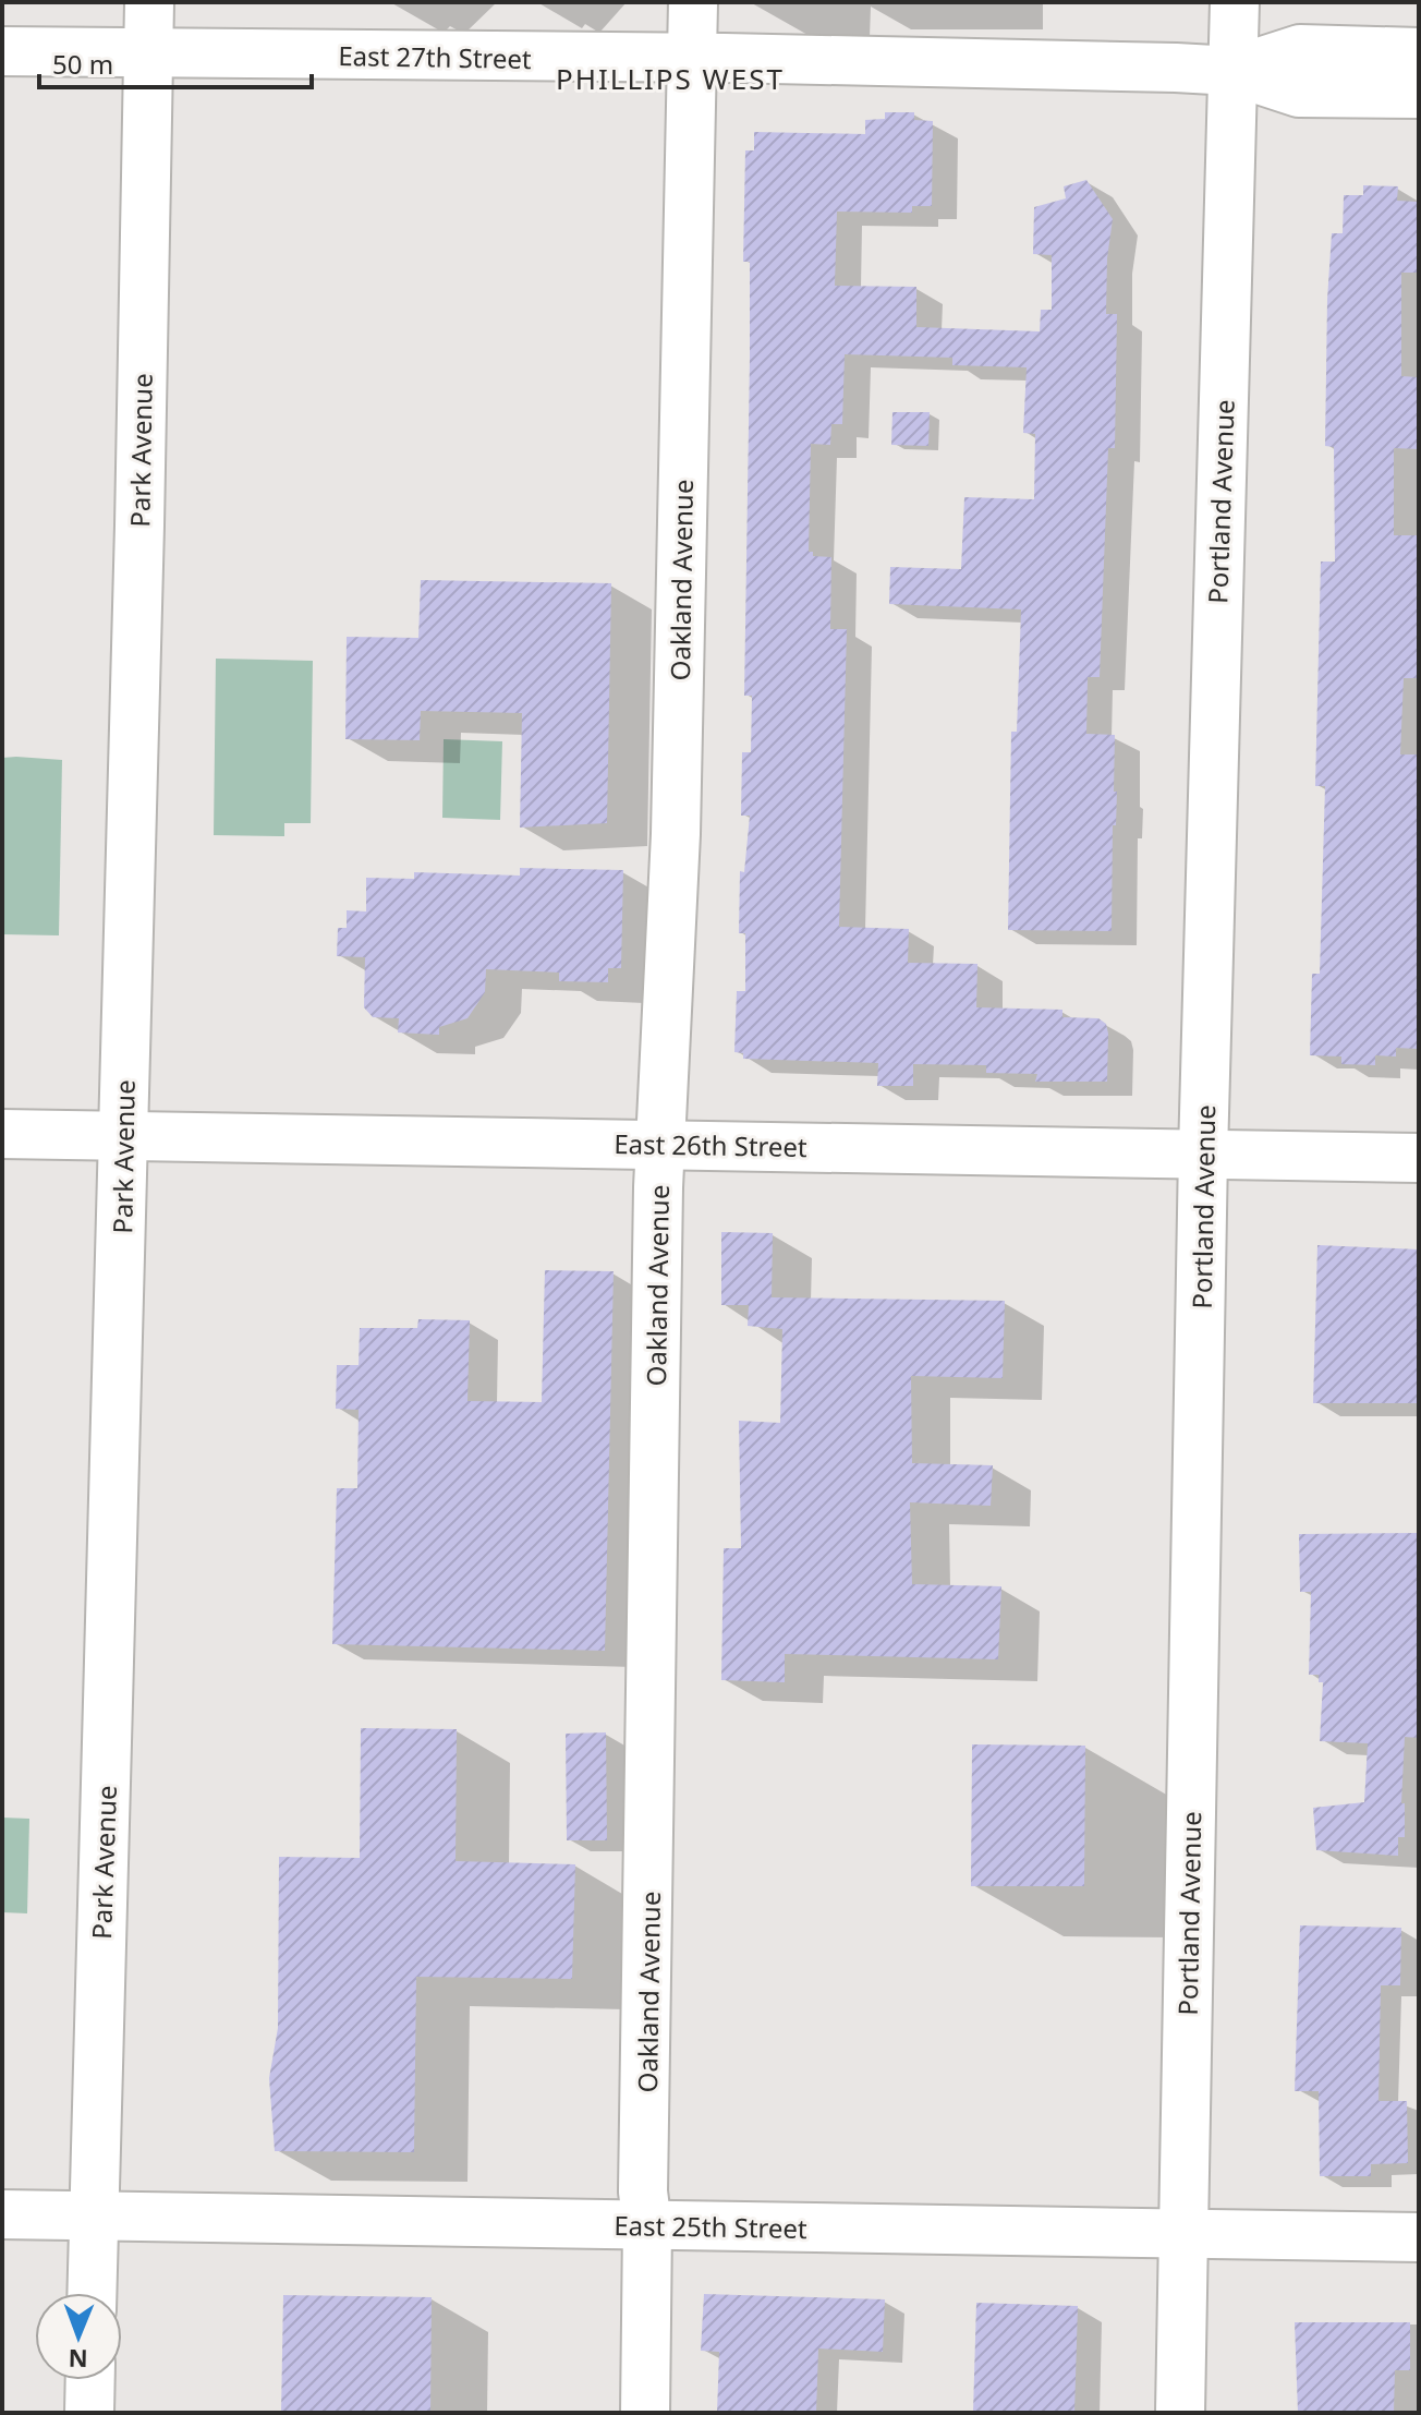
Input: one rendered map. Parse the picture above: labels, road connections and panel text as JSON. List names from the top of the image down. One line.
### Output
{"streets":{"street":["East 27th Street","Park Avenue","Portland Avenue","Oakland Avenue","East 26th Street","East 25th Street"]},"crossings":[["East 27th Street","Park Avenue"],["East 27th Street","Portland Avenue"],["East 27th Street","Oakland Avenue"],["Park Avenue","East 26th Street"],["Park Avenue","East 25th Street"],["Portland Avenue","East 26th Street"],["Portland Avenue","East 25th Street"],["Oakland Avenue","East 26th Street"],["Oakland Avenue","East 25th Street"]],"districts":["PHILLIPS WEST"],"scale_bar":"50 m","north":"bottom"}
